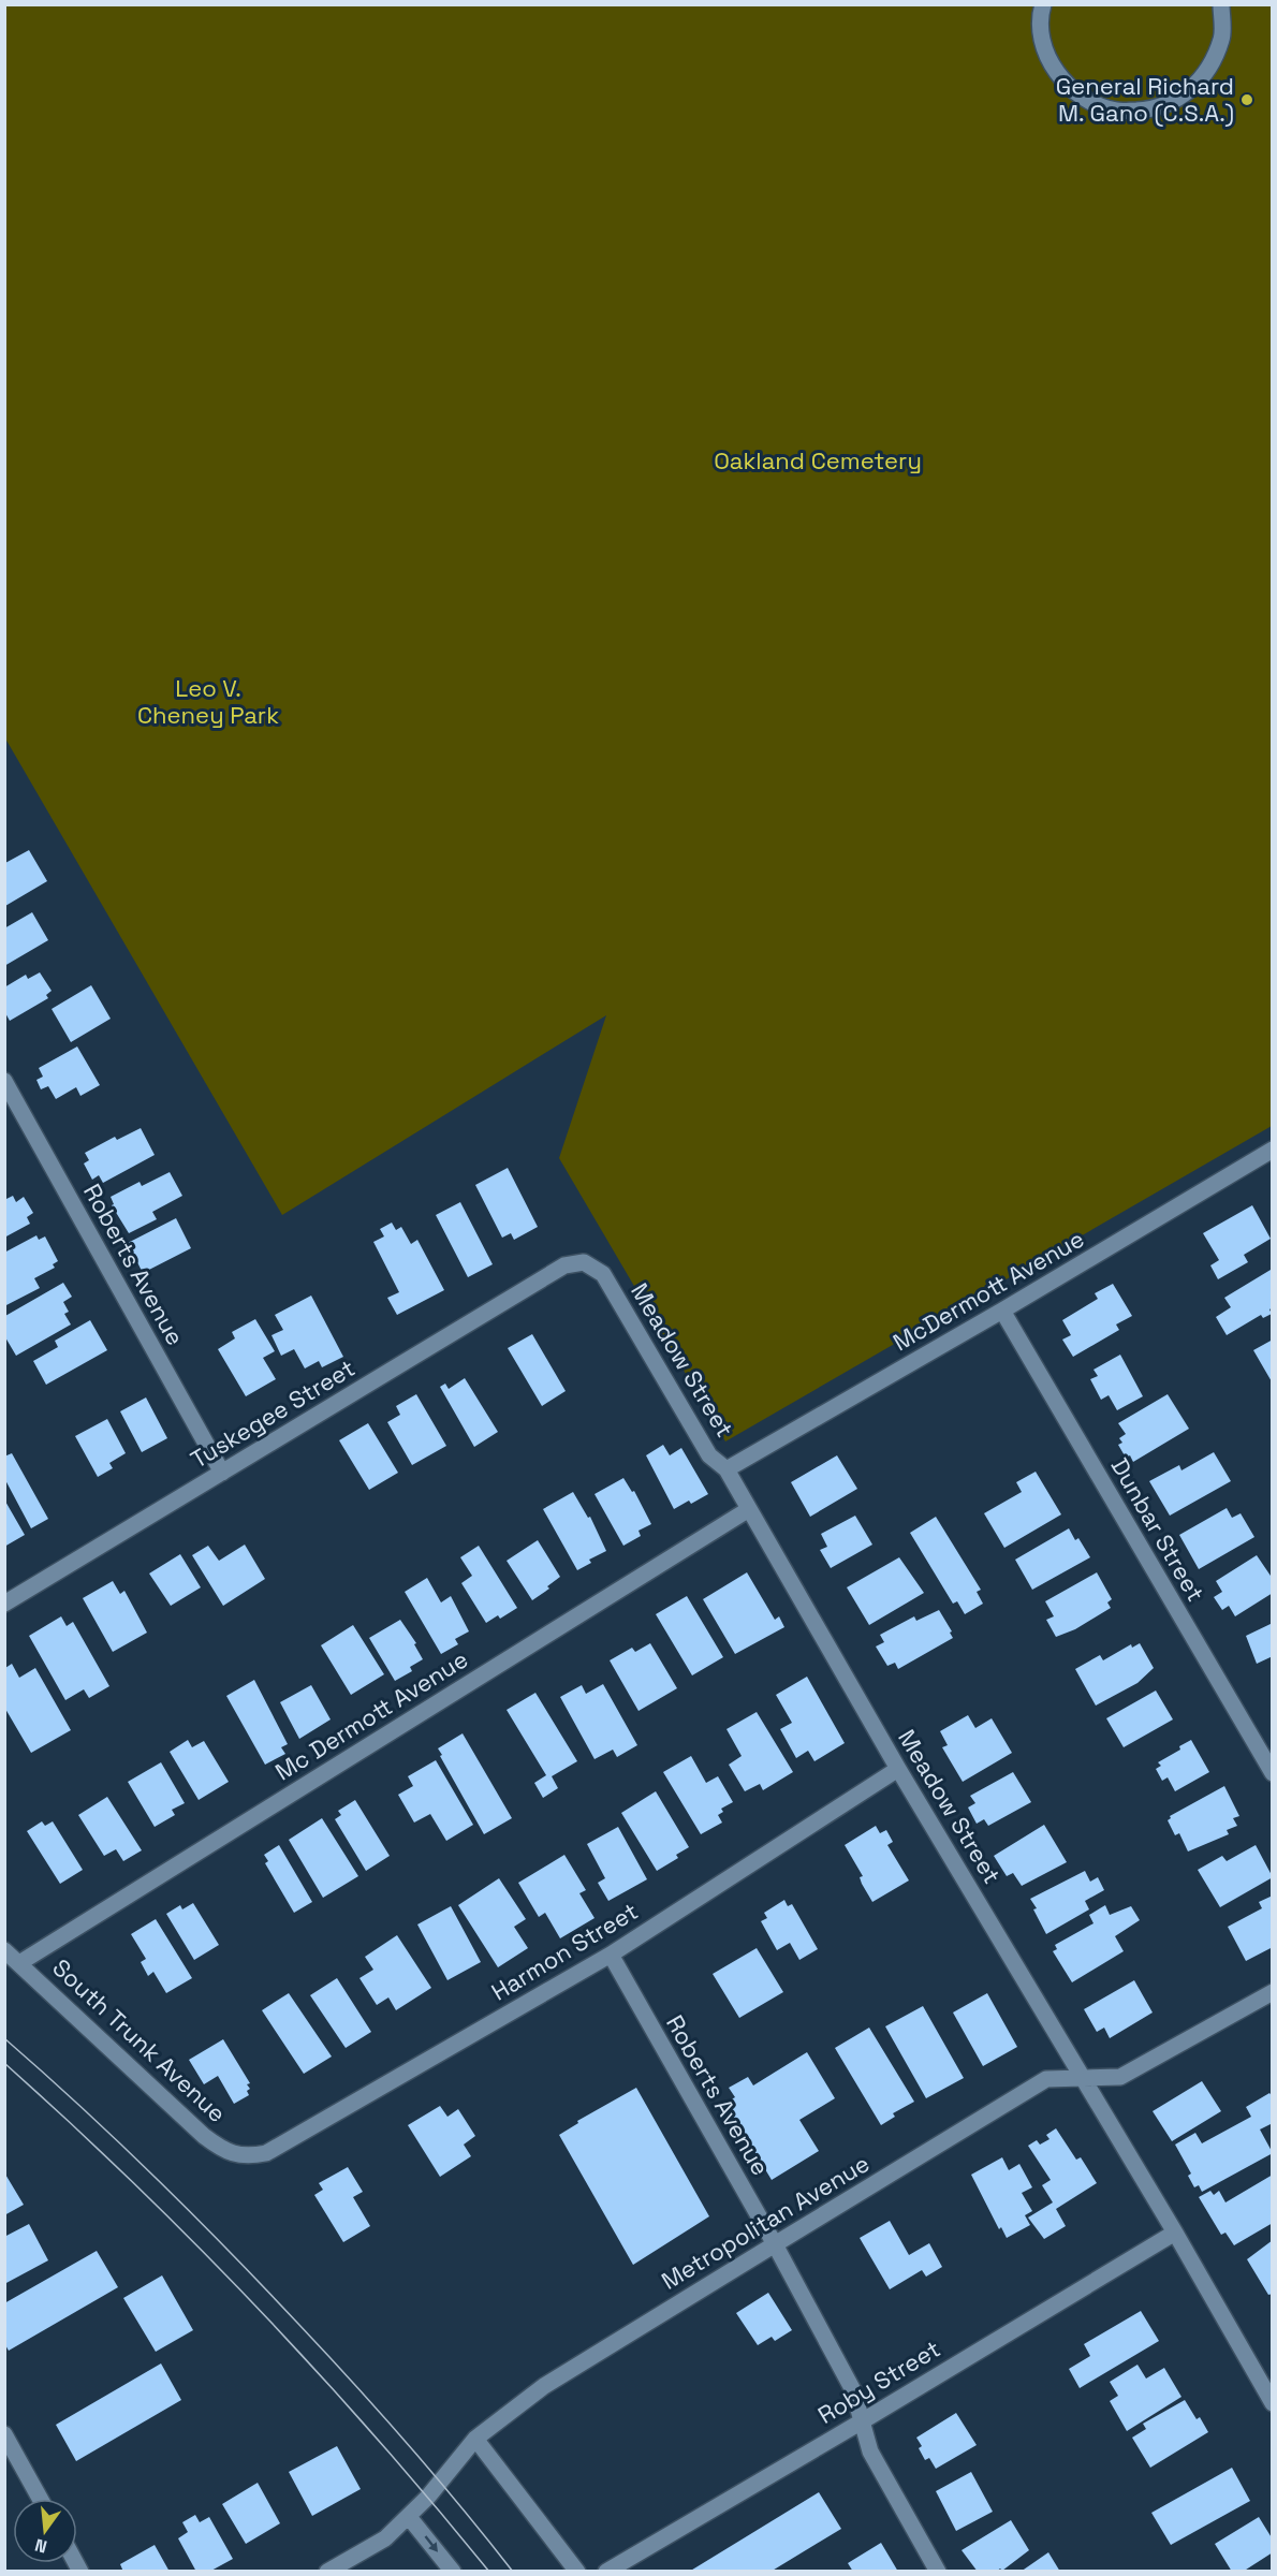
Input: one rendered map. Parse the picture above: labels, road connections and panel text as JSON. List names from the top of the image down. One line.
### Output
{"streets":{"street":["Roberts Avenue","McDermott Avenue","Meadow Street","Tuskegee Street","Dunbar Street","Mc Dermott Avenue","Harmon Street","South Trunk Avenue","Metropolitan Avenue","Roby Street"]},"crossings":[["Roberts Avenue","Tuskegee Street"],["Roberts Avenue","Harmon Street"],["Roberts Avenue","Metropolitan Avenue"],["Roberts Avenue","Roby Street"],["McDermott Avenue","Meadow Street"],["McDermott Avenue","Dunbar Street"],["Meadow Street","Tuskegee Street"],["Meadow Street","Mc Dermott Avenue"],["Meadow Street","Harmon Street"],["Meadow Street","Metropolitan Avenue"],["Meadow Street","Roby Street"],["Mc Dermott Avenue","South Trunk Avenue"],["Harmon Street","South Trunk Avenue"]],"parks":["Oakland Cemetery","Leo V. Cheney Park"],"places":["General Richard M. Gano (C.S.A.)"],"north":"bottom"}
